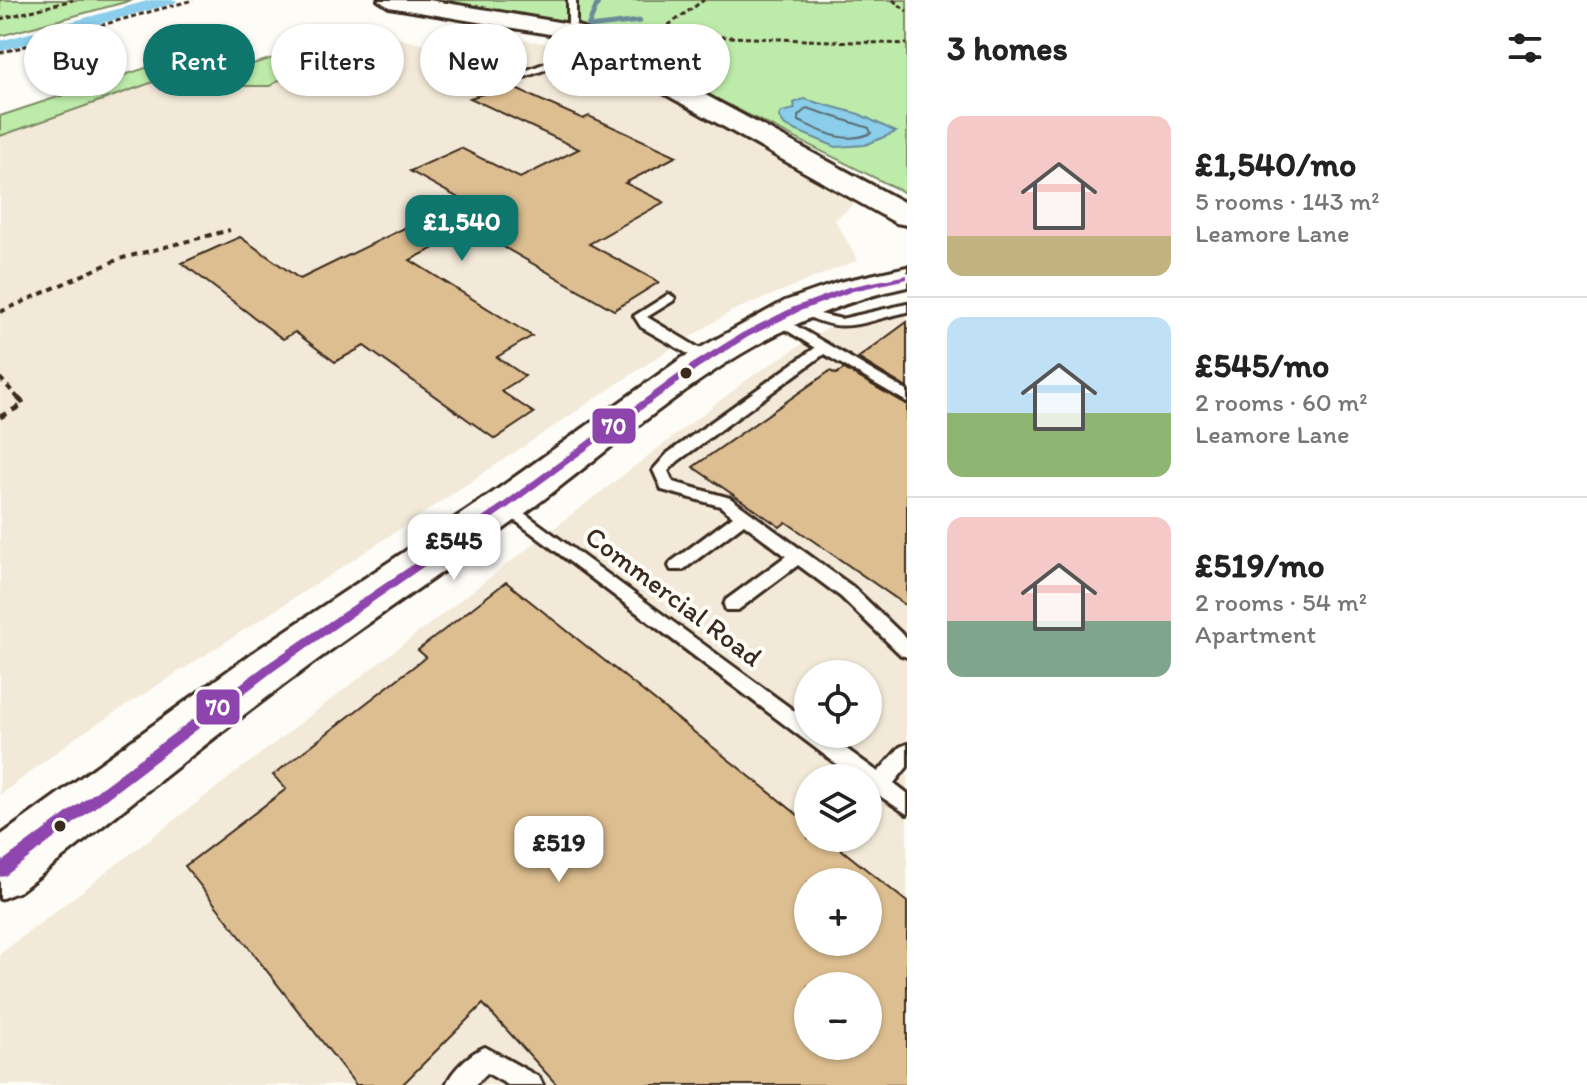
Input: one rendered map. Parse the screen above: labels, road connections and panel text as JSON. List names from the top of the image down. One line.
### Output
{"streets":{"lane":["Commercial Road"]},"lines":["transit line 70"],"page":{"heading":"3 homes","chip":["Buy","Rent","Filters","New","Apartment"],"list":[{"name":"£1,540/mo","note":"5 rooms · 143 m² · Leamore Lane"},{"name":"£545/mo","note":"2 rooms · 60 m² · Leamore Lane"},{"name":"£519/mo","note":"2 rooms · 54 m² · Apartment"}],"price":["£1,540","£545","£519"],"map_buttons":["+","−"]}}
